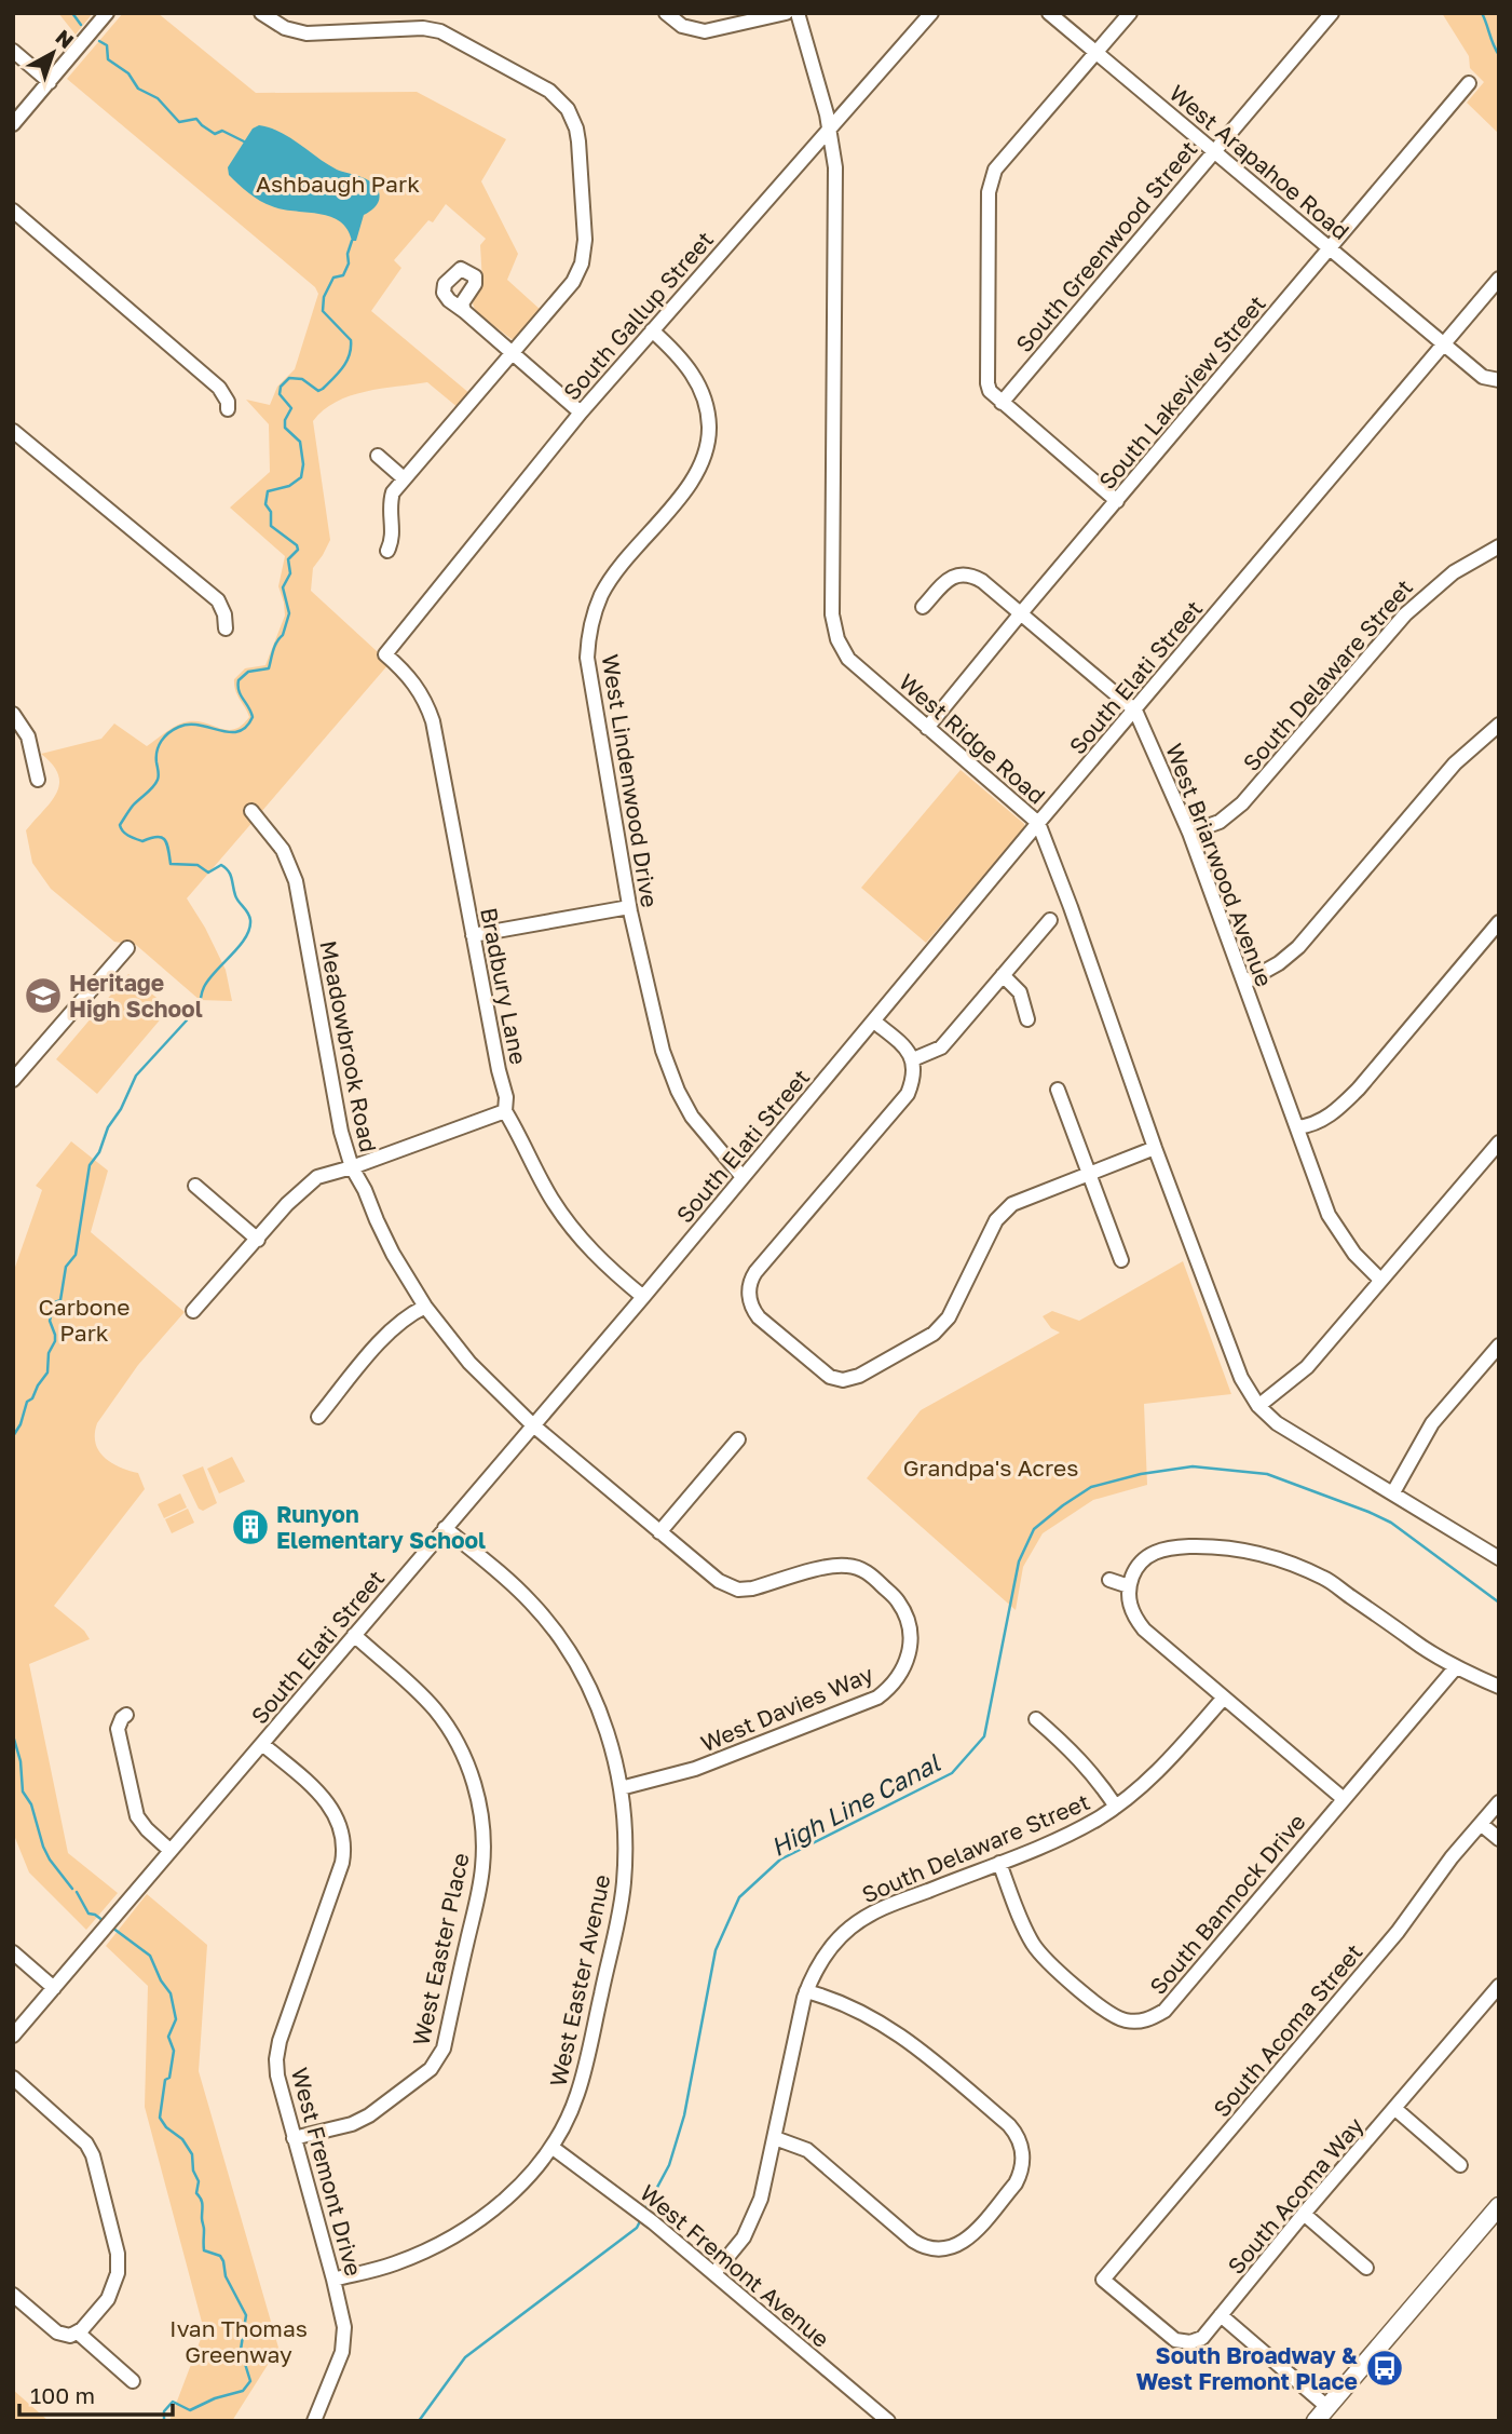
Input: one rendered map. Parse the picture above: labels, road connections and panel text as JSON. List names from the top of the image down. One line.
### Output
{"streets":{"street":["West Arapahoe Road","South Greenwood Street","South Gallup Street","South Lakeview Street","South Delaware Street","South Elati Street","West Ridge Road","West Lindenwood Drive","West Briarwood Avenue","Bradbury Lane","Meadowbrook Road","West Davies Way","South Bannock Drive","West Easter Place","West Easter Avenue","South Acoma Street","West Fremont Drive","South Acoma Way","West Fremont Avenue"]},"crossings":[["West Arapahoe Road","South Greenwood Street"],["West Arapahoe Road","South Lakeview Street"],["West Arapahoe Road","South Elati Street"],["South Gallup Street","West Ridge Road"],["South Gallup Street","West Lindenwood Drive"],["South Gallup Street","Bradbury Lane"],["South Lakeview Street","West Ridge Road"],["South Lakeview Street","West Briarwood Avenue"],["South Delaware Street","West Briarwood Avenue"],["South Delaware Street","South Bannock Drive"],["South Delaware Street","West Fremont Avenue"],["South Elati Street","West Ridge Road"],["South Elati Street","West Lindenwood Drive"],["South Elati Street","West Briarwood Avenue"],["South Elati Street","Bradbury Lane"],["South Elati Street","Meadowbrook Road"],["South Elati Street","West Davies Way"],["South Elati Street","West Easter Place"],["South Elati Street","West Easter Avenue"],["South Elati Street","West Fremont Drive"],["Meadowbrook Road","West Davies Way"],["West Davies Way","West Easter Avenue"],["West Easter Place","West Fremont Drive"],["West Easter Avenue","West Fremont Drive"],["West Easter Avenue","West Fremont Avenue"],["South Acoma Street","South Acoma Way"]],"water":["High Line Canal"],"parks":["Ashbaugh Park","Carbone Park","Grandpa's Acres","Ivan Thomas Greenway"],"places":{"school or university":["Heritage High School"],"building":["Runyon Elementary School"],"bus stop":["South Broadway & West Fremont Place"]},"scale_bar":"100 m","north":"top right"}
